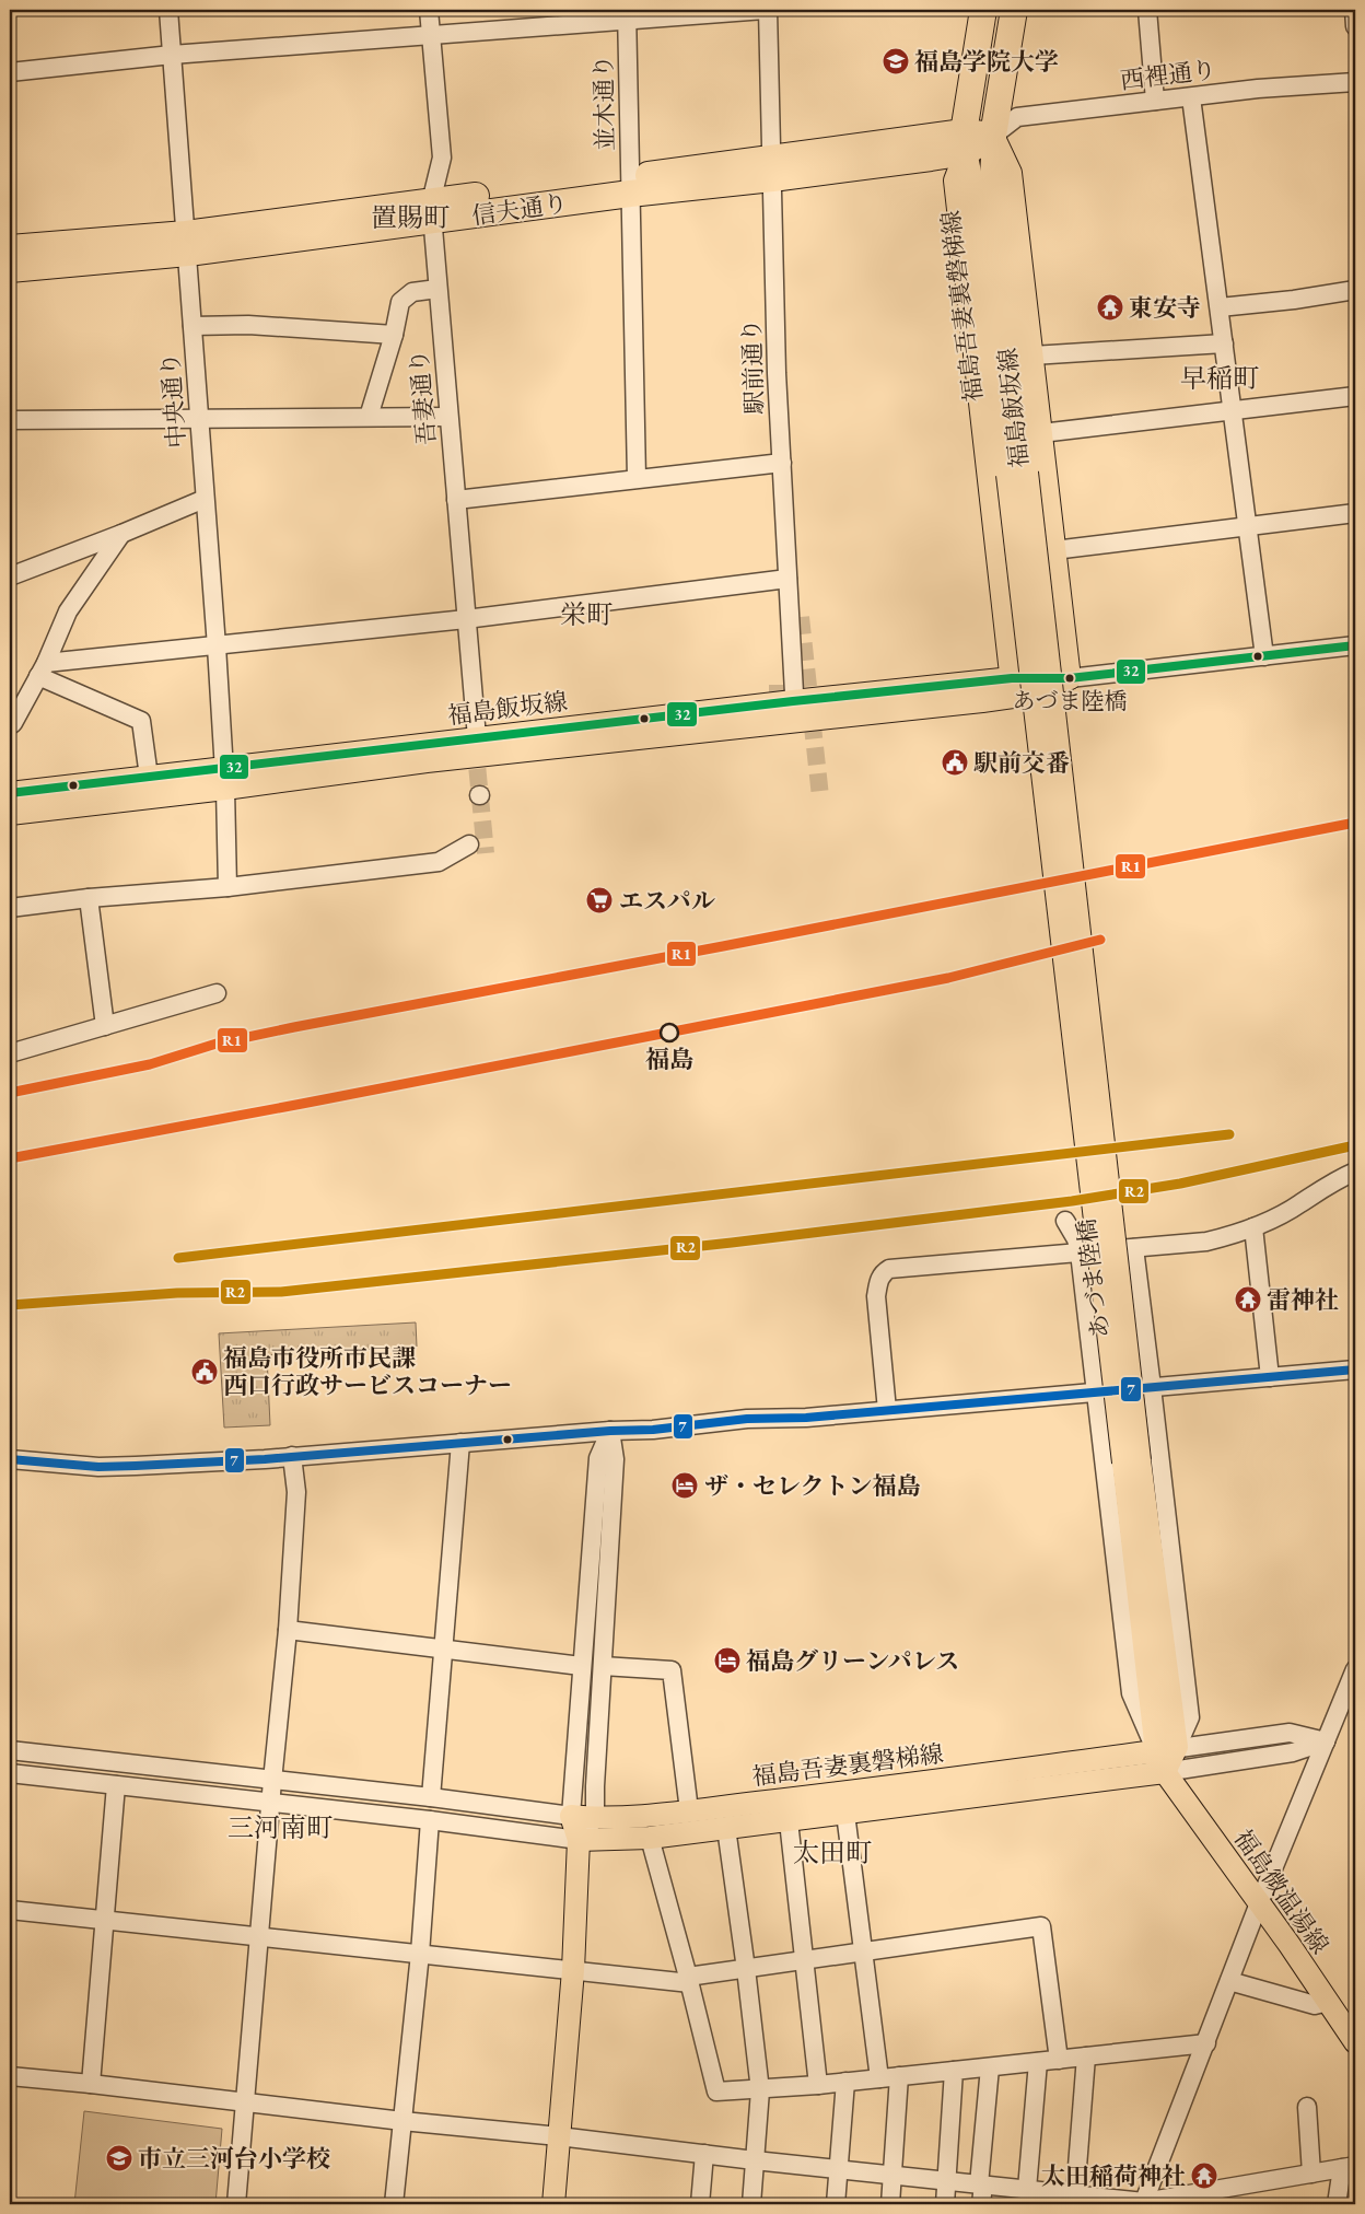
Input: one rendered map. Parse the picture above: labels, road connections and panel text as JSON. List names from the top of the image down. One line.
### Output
{"streets":{"highway":["信夫通り"],"main road":["福島吾妻裏磐梯線","福島飯坂線","あづま陸橋","福島微温湯線"],"street":["西裡通り","並木通り","駅前通り","吾妻通り","中央通り"]},"crossings":[["西裡通り","信夫通り"],["西裡通り","福島吾妻裏磐梯線"],["西裡通り","福島飯坂線"],["並木通り","信夫通り"],["信夫通り","福島吾妻裏磐梯線"],["信夫通り","駅前通り"],["信夫通り","吾妻通り"],["信夫通り","中央通り"],["信夫通り","福島飯坂線"],["福島吾妻裏磐梯線","福島飯坂線"],["福島吾妻裏磐梯線","あづま陸橋"],["福島吾妻裏磐梯線","福島微温湯線"],["駅前通り","福島飯坂線"],["吾妻通り","福島飯坂線"],["中央通り","福島飯坂線"]],"districts":["置賜町","早稲町","栄町","三河南町","太田町"],"places":{"school or university":["福島学院大学","市立三河台小学校"],"temple":["東安寺","雷神社","太田稲荷神社"],"other":["あづま陸橋","福島"],"public building":["駅前交番","福島市役所市民課 西口行政サービスコーナー"],"supermarket":["エスパル"],"hotel":["ザ・セレクトン福島","福島グリーンパレス"]},"lines":["transit line 32","transit line R1","transit line R2","transit line 7"]}
